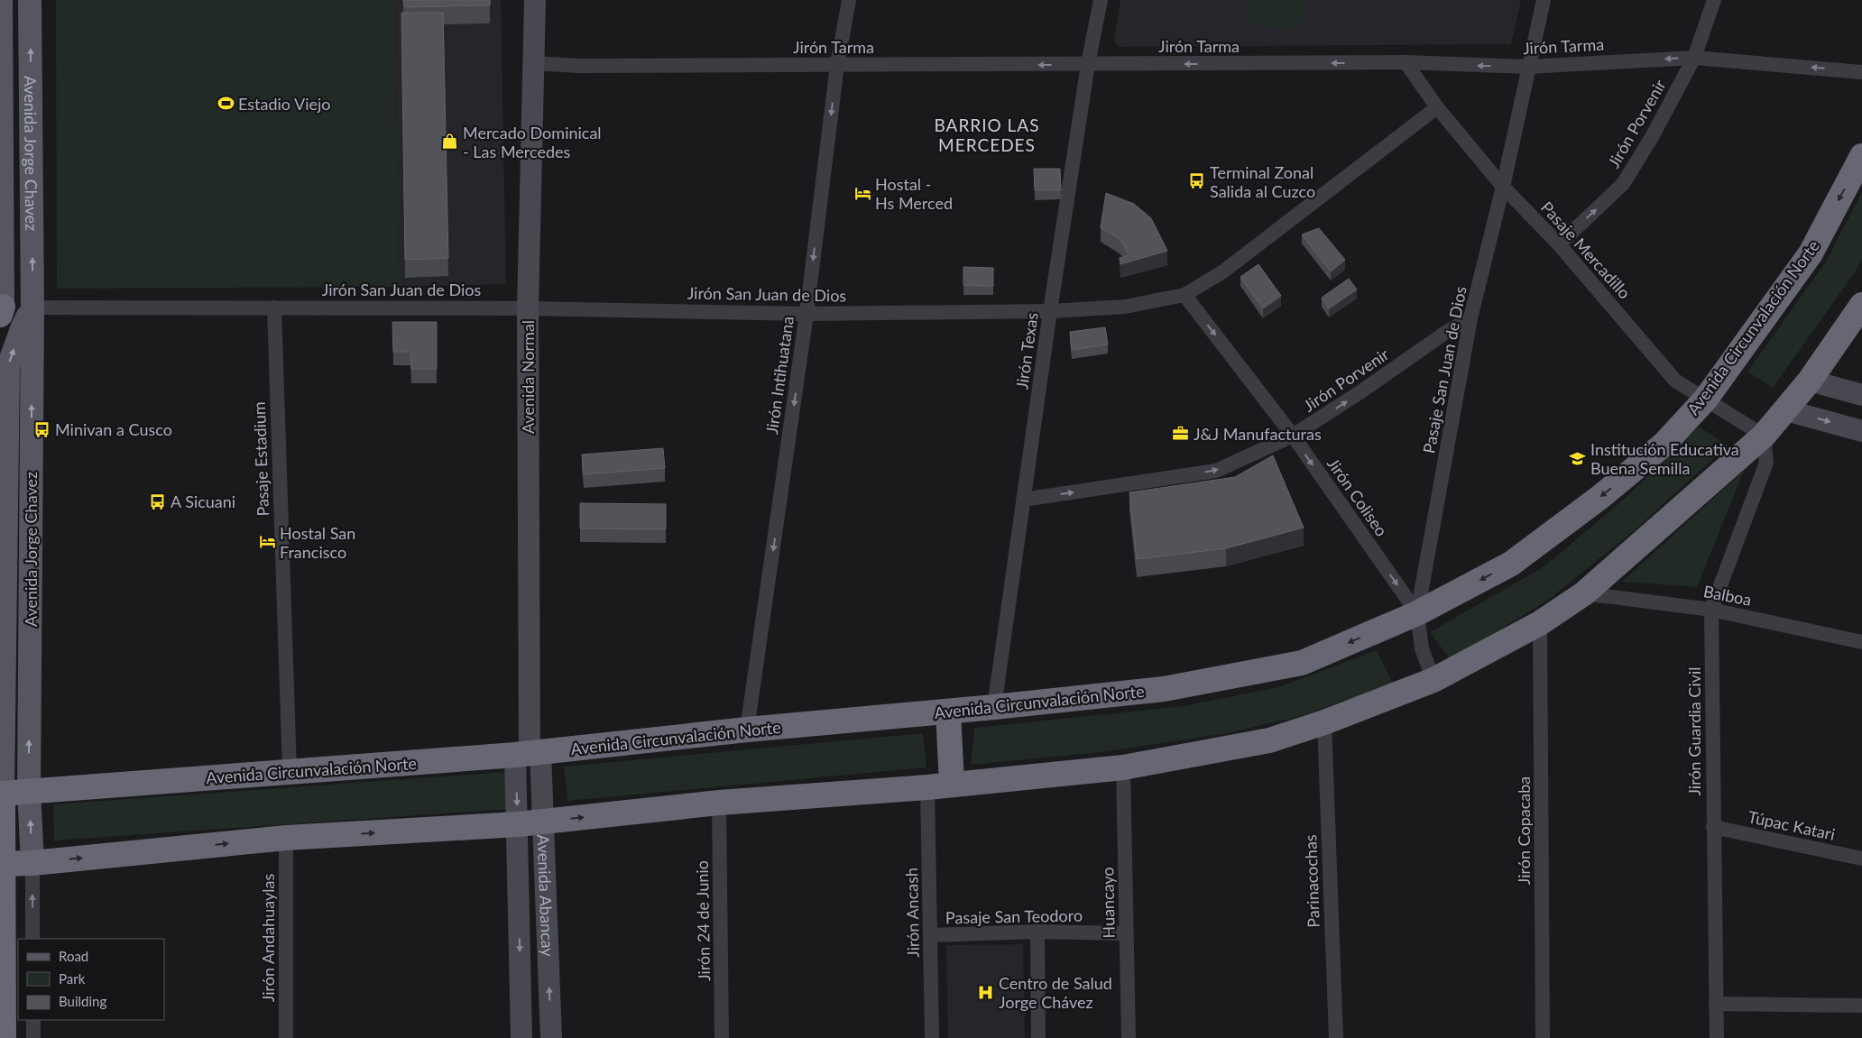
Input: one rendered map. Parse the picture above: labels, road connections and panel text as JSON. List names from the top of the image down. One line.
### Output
{"streets":{"highway":["Avenida Circunvalación Norte"],"main road":["Avenida Jorge Chavez"],"street":["Jirón Tarma","Jirón Porvenir","Pasaje Mercadillo","Jirón San Juan de Dios","Jirón Texas","Pasaje San Juan de Dios","Jirón Intihuatana","Avenida Normal","Pasaje Estadium","Jirón Coliseo","Balboa","Jirón Guardia Civil","Túpac Katari","Jirón Copacaba","Parinacochas","Avenida Abancay","Huancayo","Jirón Ancash","Pasaje San Teodoro","Jirón 24 de Junio","Jirón Andahuaylas"]},"crossings":[["Jirón Tarma","Jirón Porvenir"],["Jirón Tarma","Pasaje Mercadillo"],["Jirón Tarma","Jirón Texas"],["Jirón Tarma","Pasaje San Juan de Dios"],["Jirón Tarma","Jirón Intihuatana"],["Jirón Tarma","Avenida Normal"],["Jirón Porvenir","Pasaje Mercadillo"],["Jirón Porvenir","Jirón Texas"],["Jirón Porvenir","Pasaje San Juan de Dios"],["Jirón Porvenir","Jirón Coliseo"],["Avenida Jorge Chavez","Jirón San Juan de Dios"],["Avenida Jorge Chavez","Avenida Circunvalación Norte"],["Pasaje Mercadillo","Jirón San Juan de Dios"],["Pasaje Mercadillo","Avenida Circunvalación Norte"],["Pasaje Mercadillo","Pasaje San Juan de Dios"],["Pasaje Mercadillo","Jirón Guardia Civil"],["Jirón San Juan de Dios","Jirón Texas"],["Jirón San Juan de Dios","Jirón Intihuatana"],["Jirón San Juan de Dios","Avenida Normal"],["Jirón San Juan de Dios","Pasaje Estadium"],["Jirón San Juan de Dios","Jirón Coliseo"],["Avenida Circunvalación Norte","Jirón Texas"],["Avenida Circunvalación Norte","Pasaje San Juan de Dios"],["Avenida Circunvalación Norte","Jirón Intihuatana"],["Avenida Circunvalación Norte","Avenida Normal"],["Avenida Circunvalación Norte","Pasaje Estadium"],["Avenida Circunvalación Norte","Jirón Coliseo"],["Avenida Circunvalación Norte","Avenida Abancay"],["Pasaje San Juan de Dios","Jirón Coliseo"],["Avenida Normal","Avenida Abancay"],["Balboa","Jirón Guardia Civil"],["Jirón Guardia Civil","Túpac Katari"],["Huancayo","Pasaje San Teodoro"],["Jirón Ancash","Pasaje San Teodoro"]],"one_way":["Jirón Tarma","Jirón Porvenir","Avenida Jorge Chavez","Jirón Intihuatana","Jirón Coliseo"],"districts":["BARRIO LAS MERCEDES"],"places":{"sports":["Estadio Viejo"],"shop":["Mercado Dominical - Las Mercedes"],"bus stop":["Terminal Zonal Salida al Cuzco","Minivan a Cusco","A Sicuani"],"hotel":["Hostal - Hs Merced","Hostal San Francisco"],"office":["J&J Manufacturas"],"school or university":["Institución Educativa Buena Semilla"],"hospital":["Centro de Salud Jorge Chávez"]},"legend":["Road","Park","Building"]}
